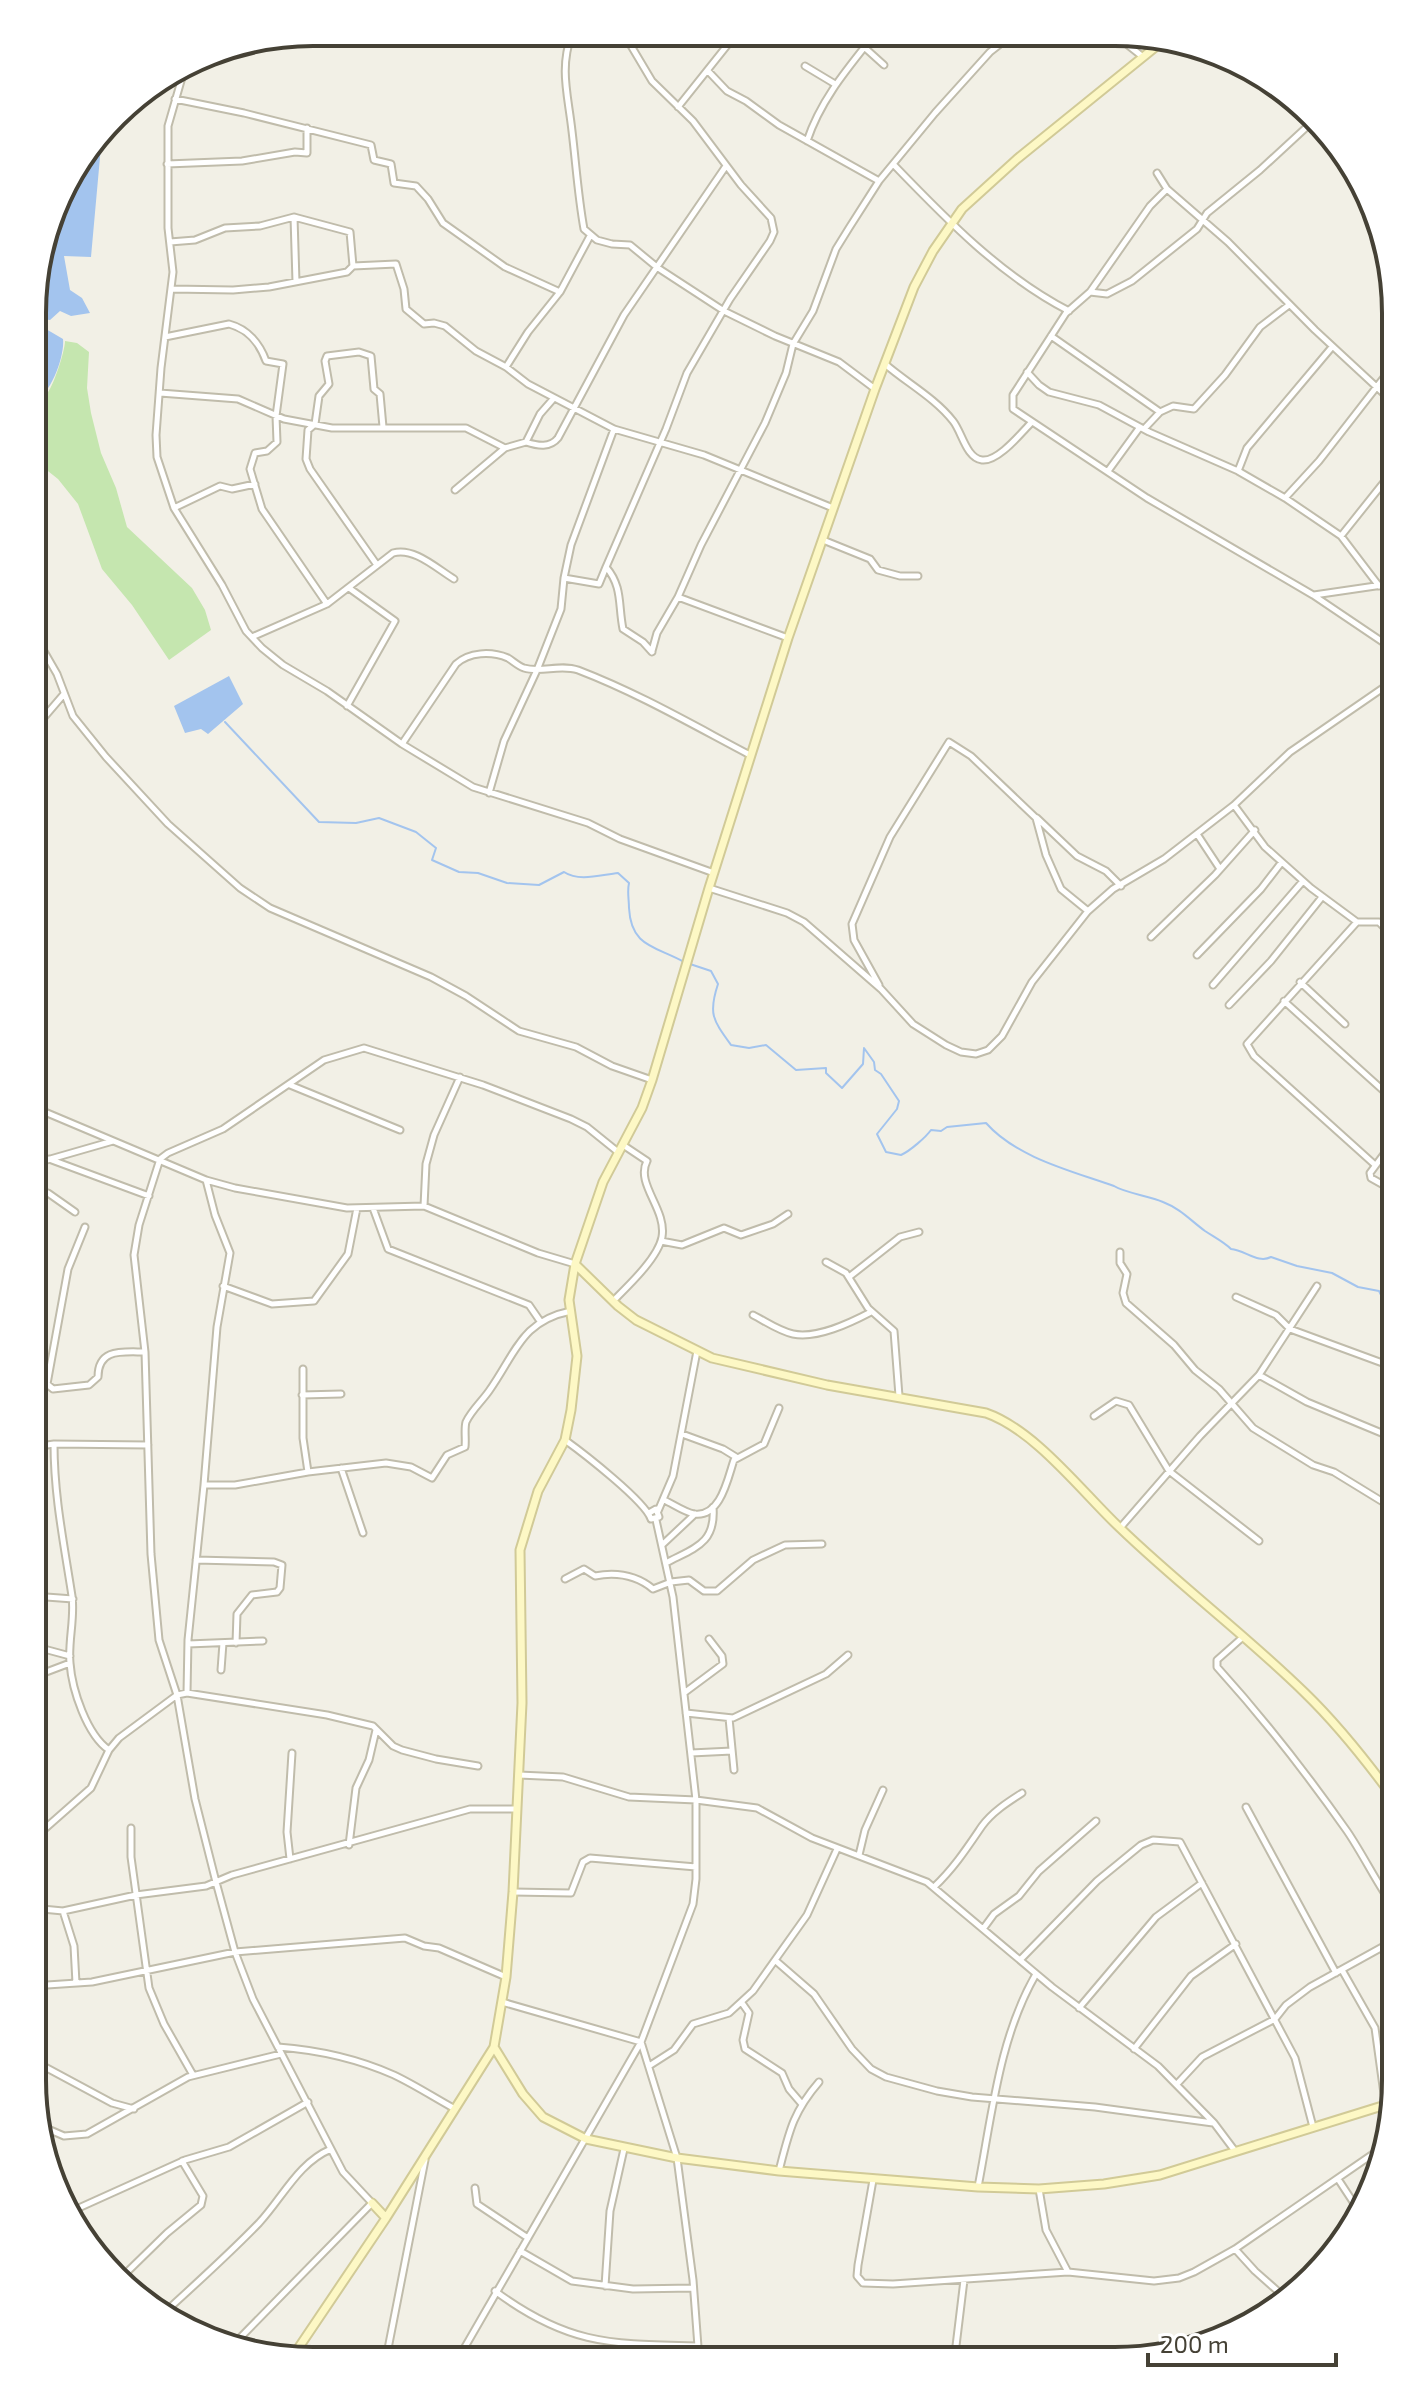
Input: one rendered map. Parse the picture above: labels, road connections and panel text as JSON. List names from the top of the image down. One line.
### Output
{"scale_bar":"200 m"}
